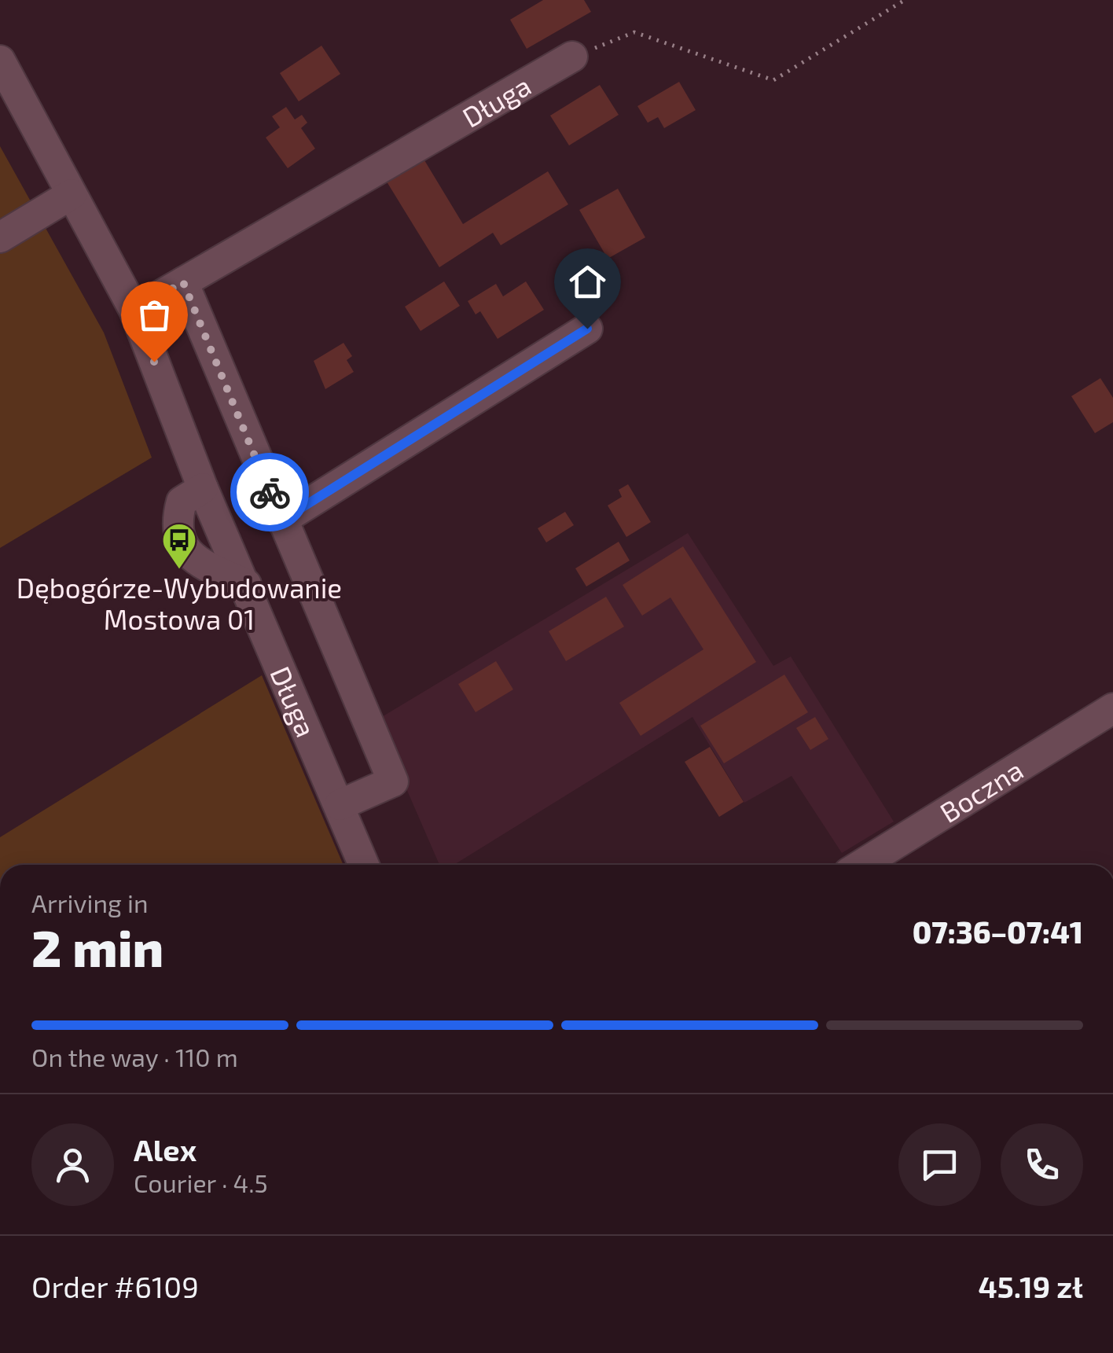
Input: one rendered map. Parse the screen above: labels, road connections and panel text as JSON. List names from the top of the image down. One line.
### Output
{"streets":{"street":["Długa","Boczna"]},"places":{"bus stop":["Dębogórze-Wybudowanie Mostowa 01"]},"page":{"heading":["2 min","Arriving in","07:36–07:41"],"panel":["Alex","Courier · 4.5","Order #6109","45.19 zł"],"bar":"On the way · 110 m"}}
